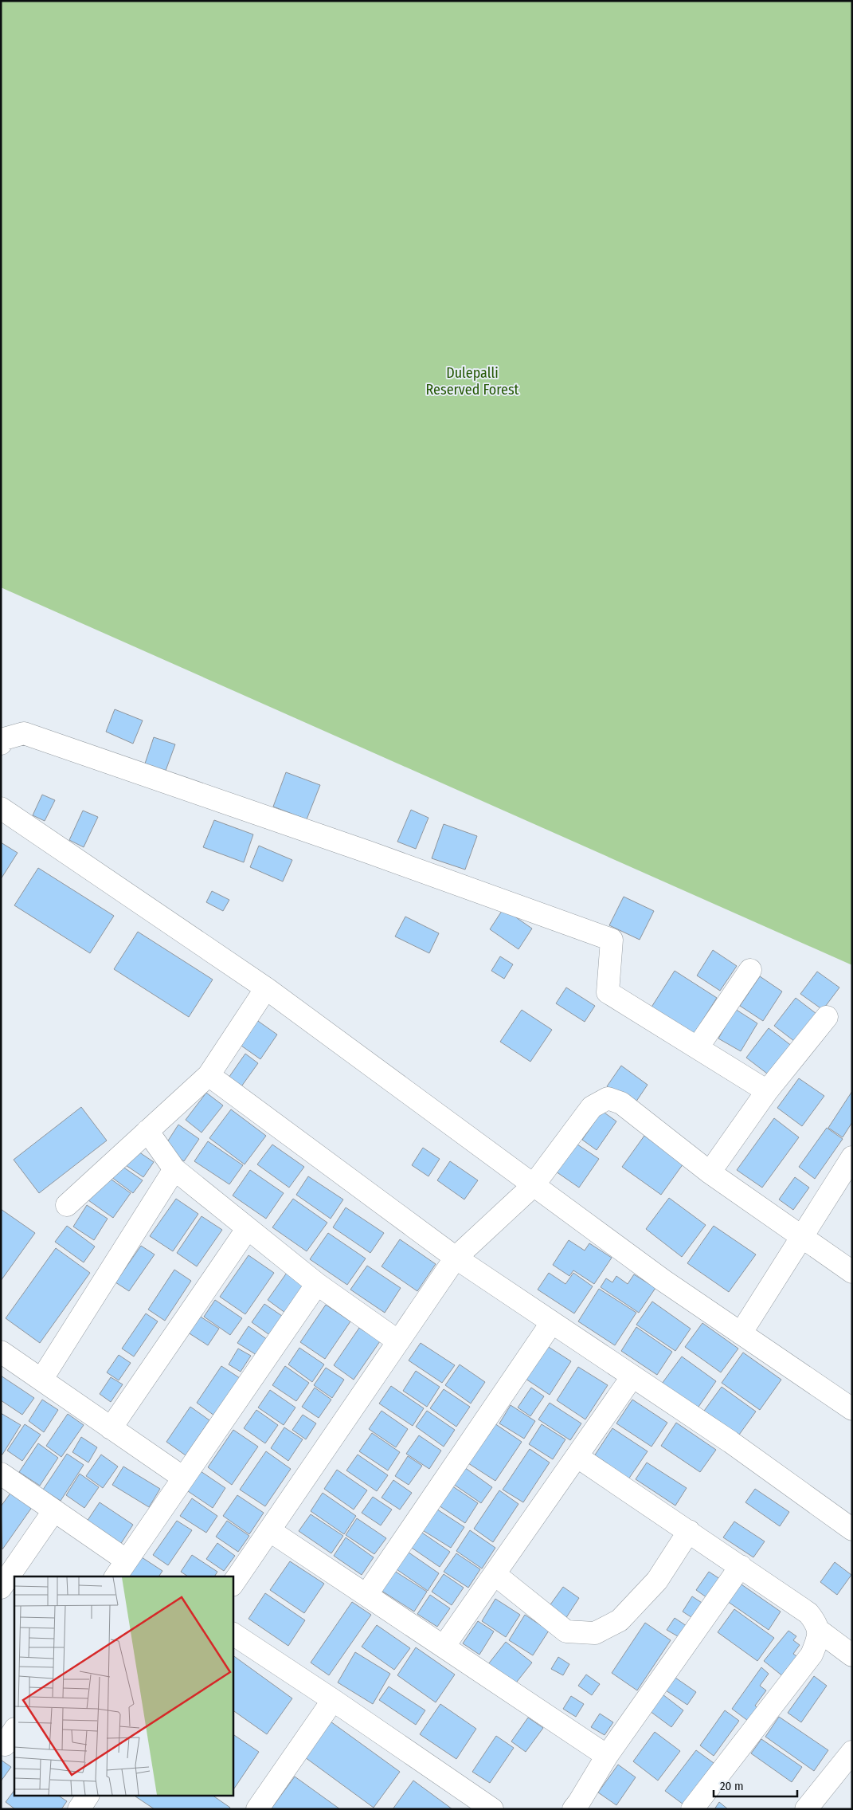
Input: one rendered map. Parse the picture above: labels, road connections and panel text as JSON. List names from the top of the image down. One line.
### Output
{"parks":["Dulepalli Reserved Forest"],"scale_bar":"20 m"}
